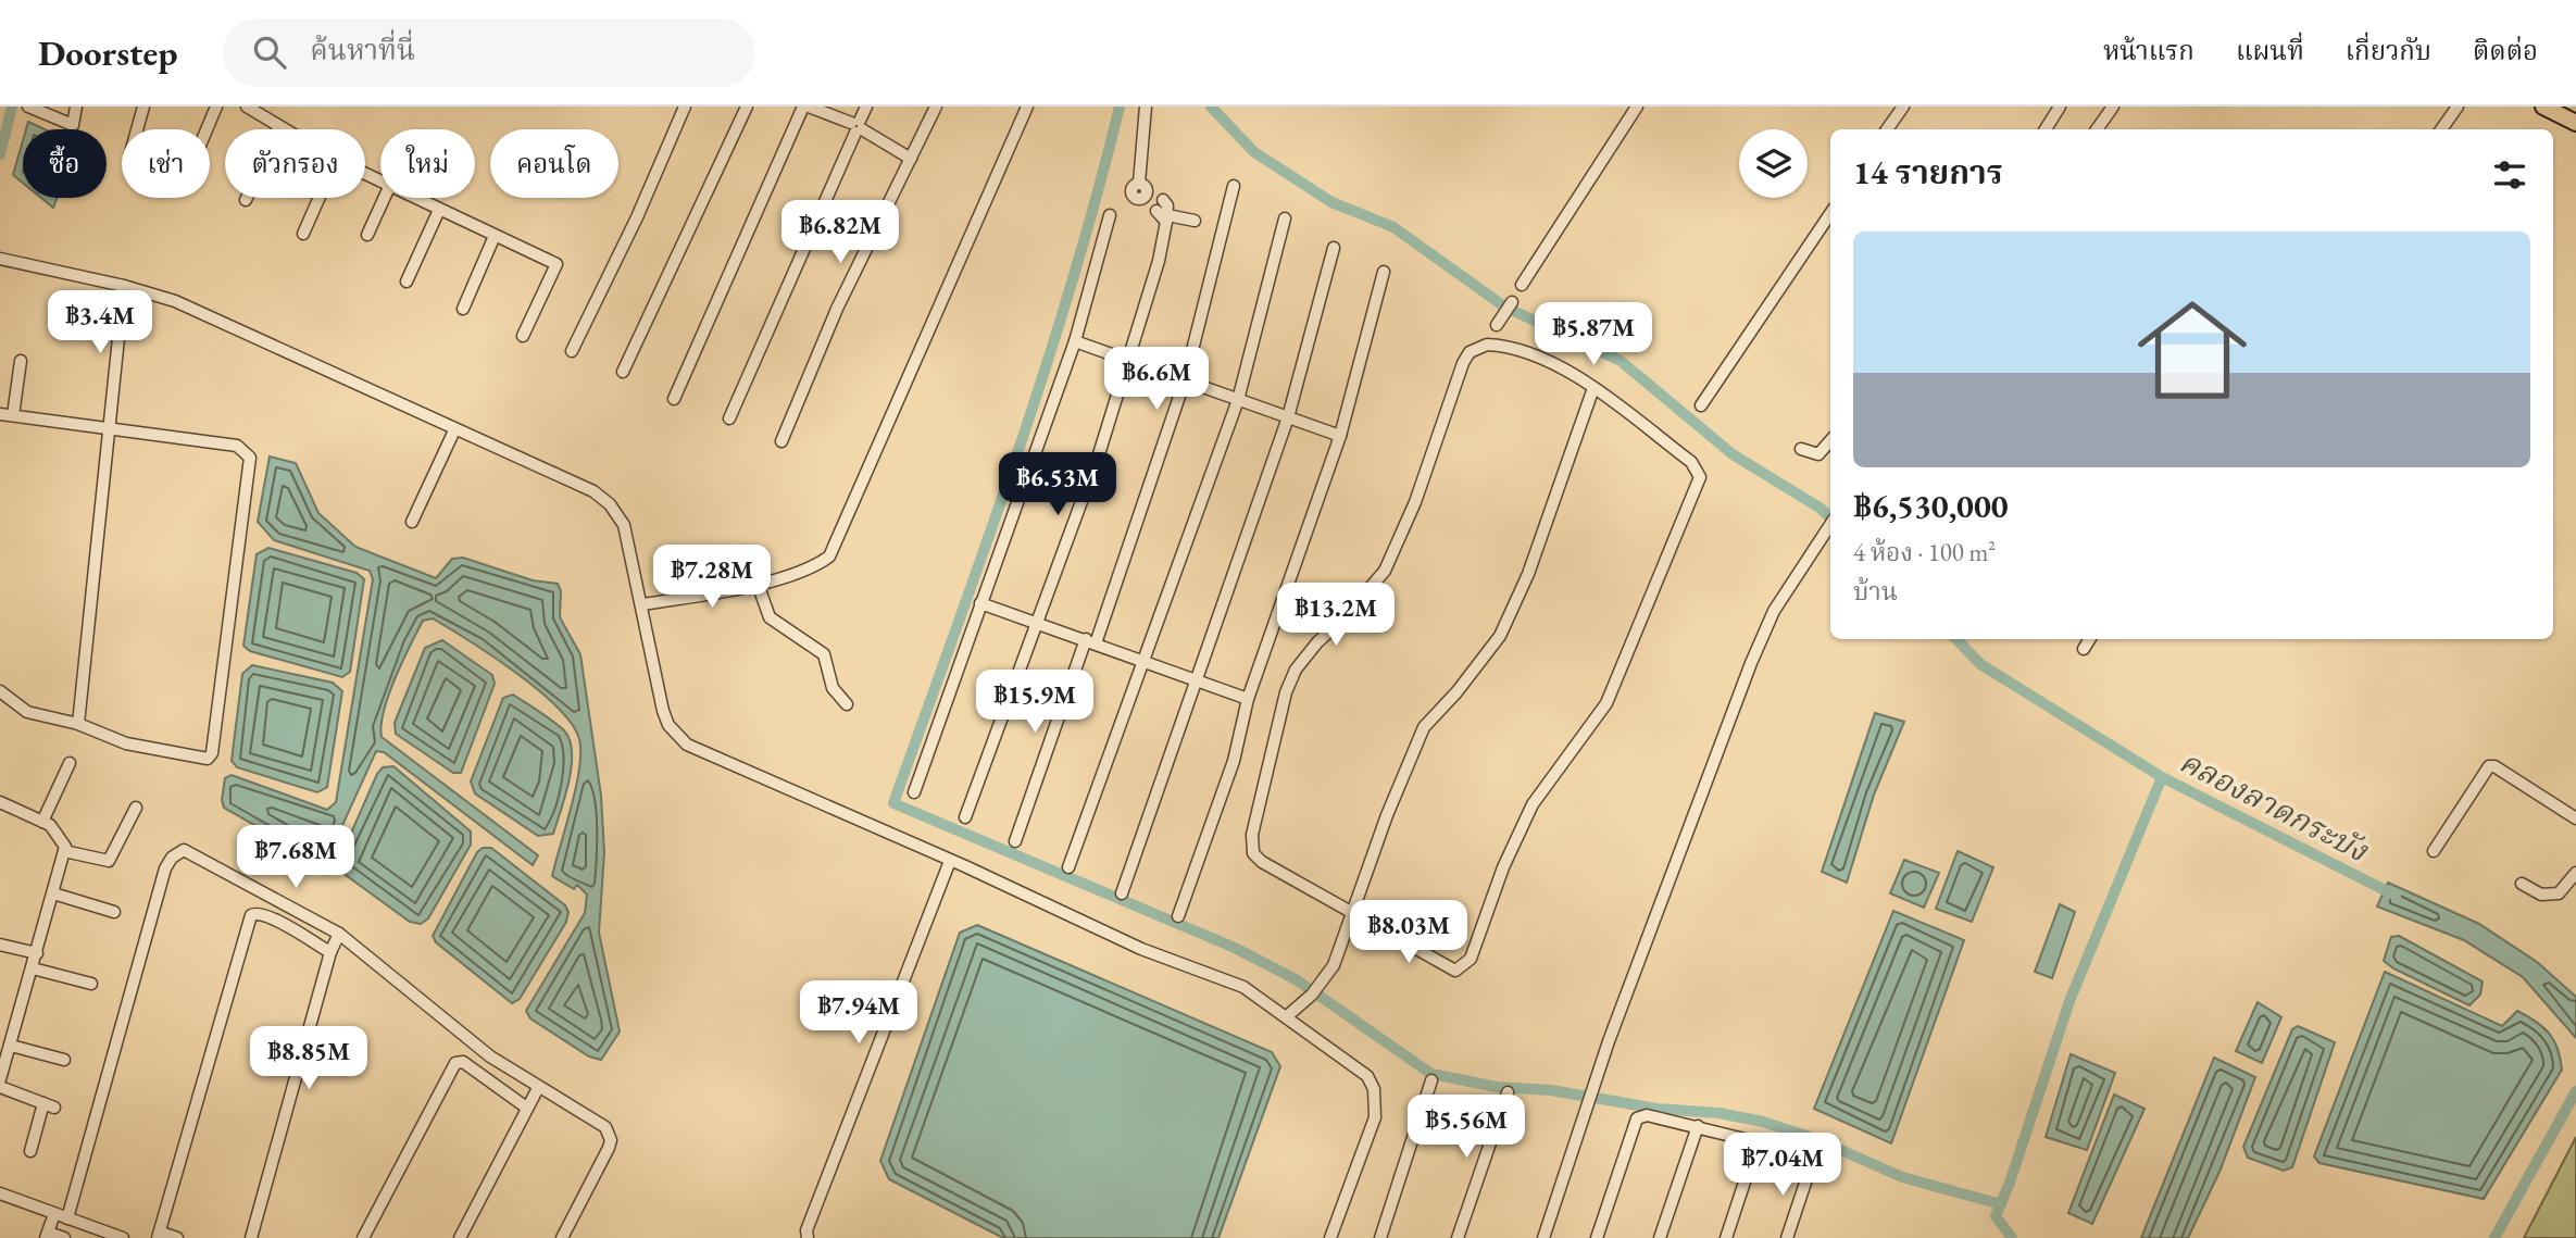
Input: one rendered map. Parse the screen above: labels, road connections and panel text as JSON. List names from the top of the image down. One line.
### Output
{"water":["คลองลาดกระบัง"],"page":{"header":"Doorstep","search":"ค้นหาที่นี่","nav":["หน้าแรก","แผนที่","เกี่ยวกับ","ติดต่อ"],"chip":["ซื้อ","เช่า","ตัวกรอง","ใหม่","คอนโด"],"heading":"14 รายการ","price":["฿6.82M","฿3.4M","฿5.87M","฿6.6M","฿6.53M","฿7.28M","฿13.2M","฿15.9M","฿7.68M","฿8.03M","฿7.94M","฿8.85M","฿5.56M","฿7.04M"],"list":[{"name":"฿6,530,000","note":"4 ห้อง · 100 m² · บ้าน"}]}}
